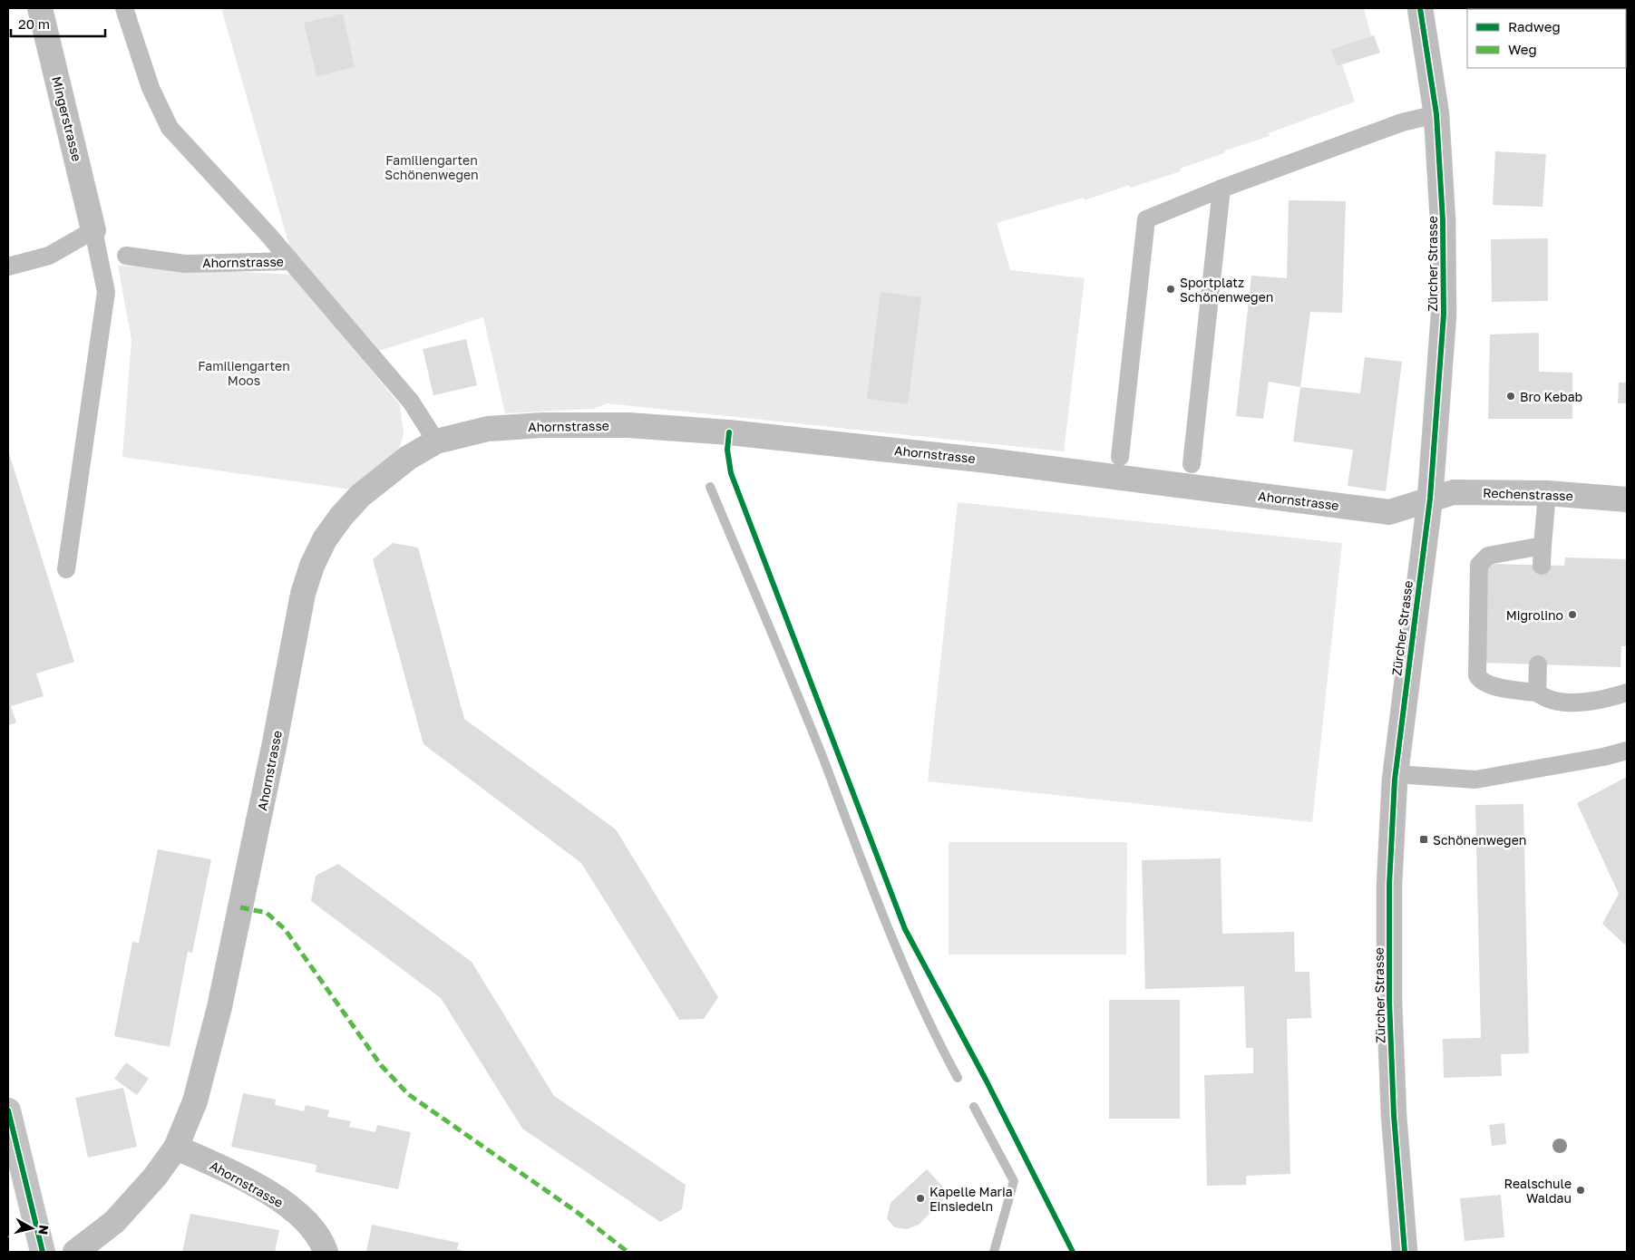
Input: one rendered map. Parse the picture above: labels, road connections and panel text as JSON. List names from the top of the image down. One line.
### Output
{"streets":{"main road":["Zürcher Strasse"],"street":["Mingerstrasse","Ahornstrasse","Rechenstrasse"]},"crossings":[["Ahornstrasse","Zürcher Strasse"],["Ahornstrasse","Rechenstrasse"],["Zürcher Strasse","Rechenstrasse"]],"parks":["Familiengarten Schönenwegen","Familiengarten Moos"],"places":{"other":["Sportplatz Schönenwegen","Bro Kebab","Migrolino","Realschule Waldau","Kapelle Maria Einsiedeln"],"transit":["Schönenwegen"]},"legend":["Radweg","Weg"],"scale_bar":"20 m","north":"right"}
